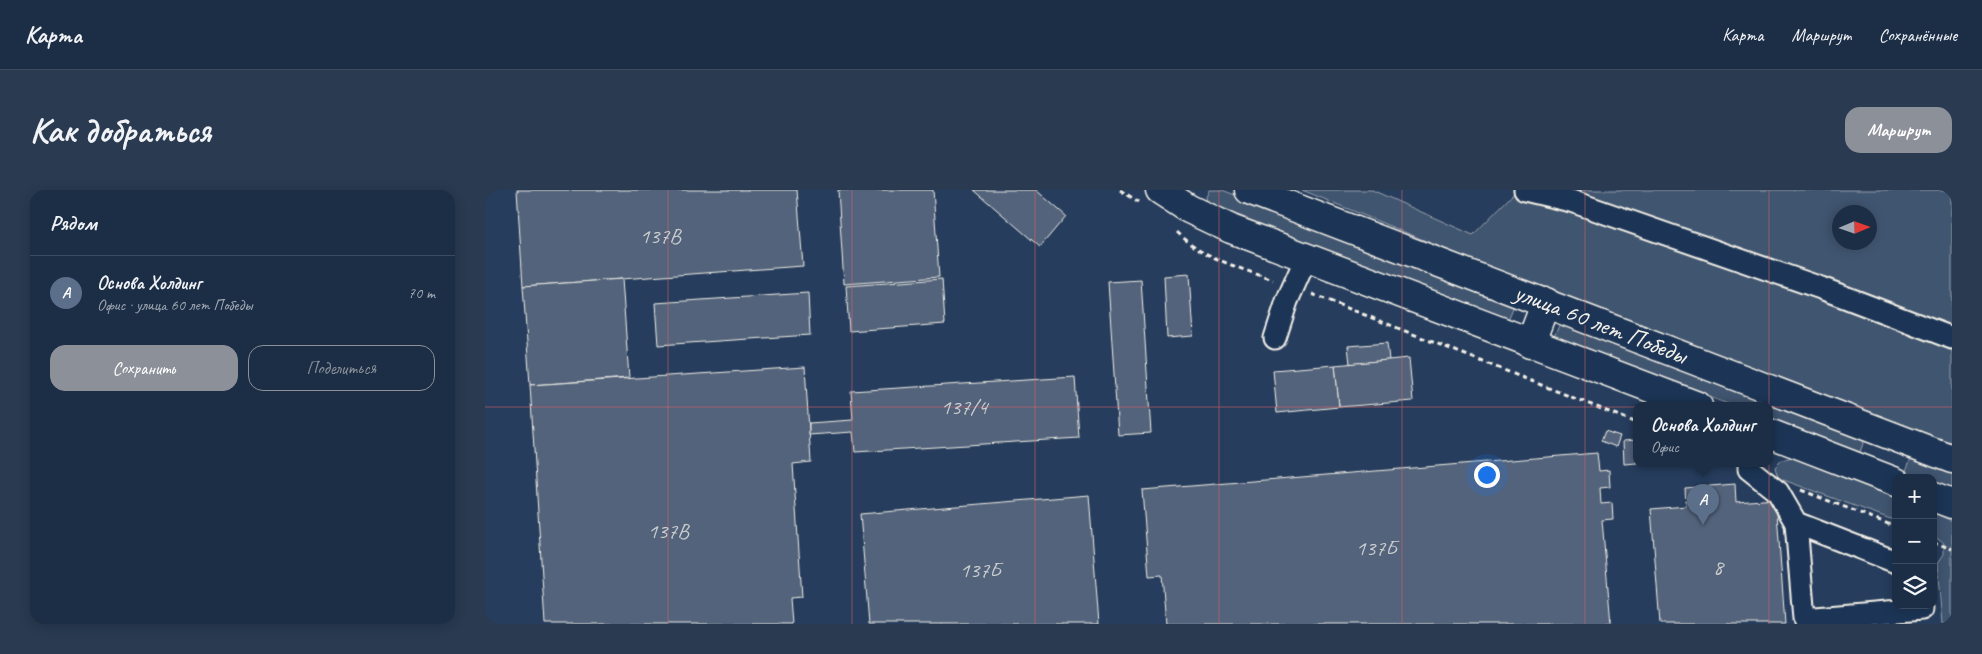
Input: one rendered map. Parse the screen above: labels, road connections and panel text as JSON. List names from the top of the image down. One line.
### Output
{"streets":{"main road":["улица 60 лет Победы"]},"house_numbers":["137В","137/4","137В","137Б","8","137Б"],"north":"right","page":{"header":"Карта","nav":["Карта","Маршрут","Сохранённые"],"buttons":["Маршрут",["Сохранить","Поделиться"]],"title":"Как добраться","heading":"Рядом","list":[{"mark":"A","name":"Основа Холдинг","note":"Офис · улица 60 лет Победы","value":"70 m"}],"popup":["Основа Холдинг","Офис"],"map_buttons":["+","−"],"pins":"A"}}
